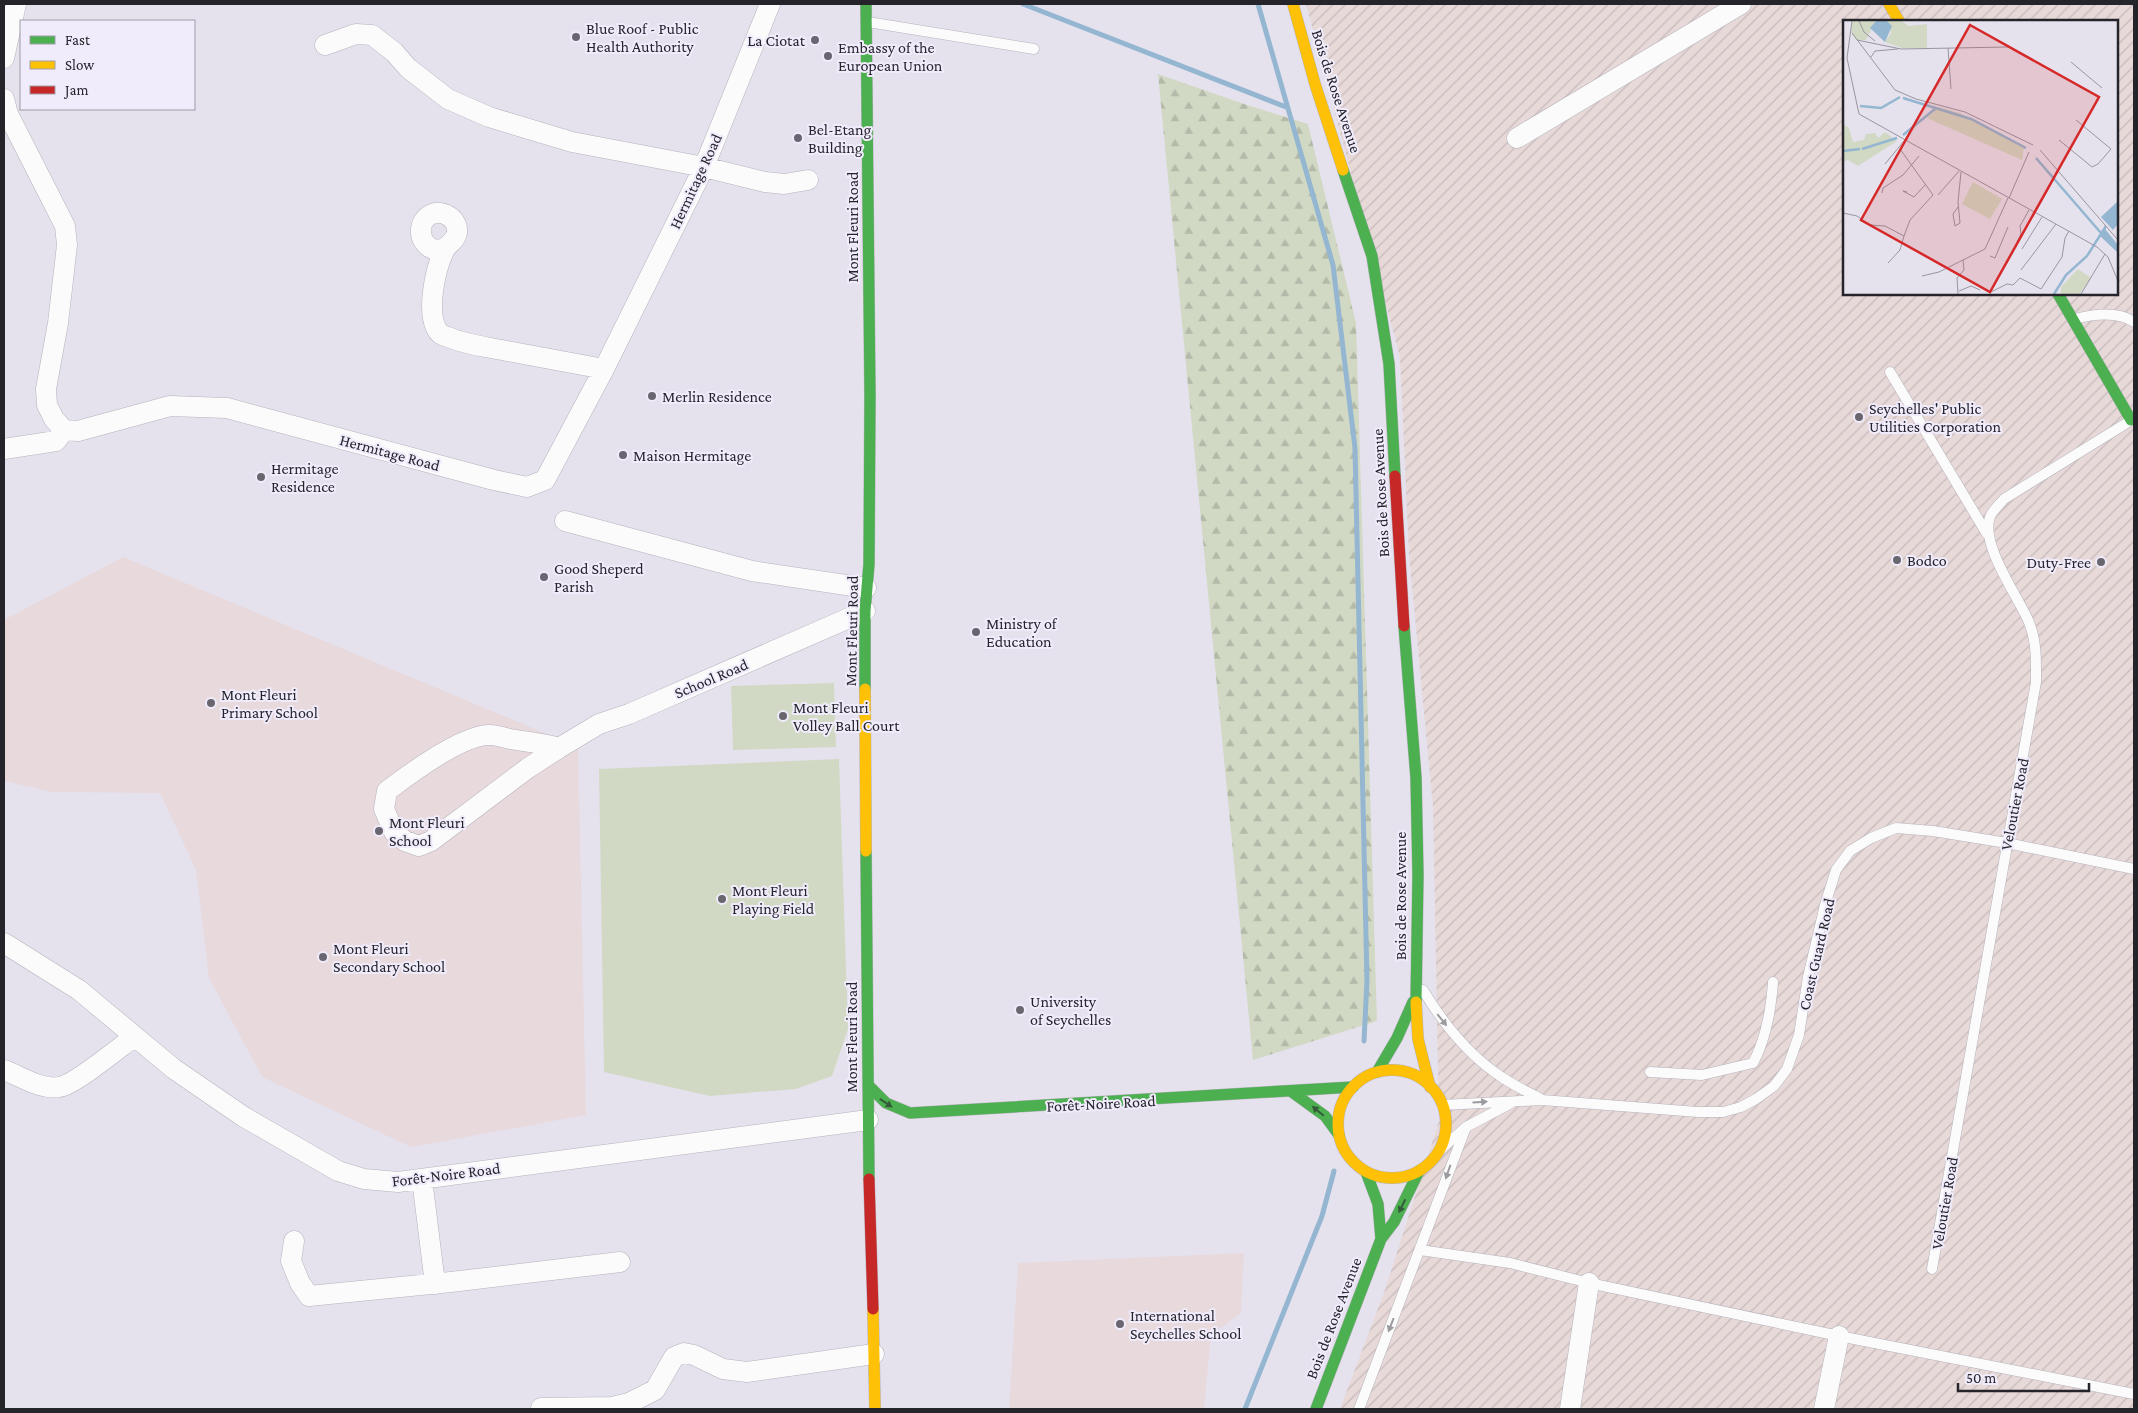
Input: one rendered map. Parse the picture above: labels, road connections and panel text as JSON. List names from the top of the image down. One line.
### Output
{"streets":{"main road":["Bois de Rose Avenue","Mont Fleuri Road","Forêt-Noire Road"],"street":["Hermitage Road","School Road"],"lane":["Veloutier Road","Coast Guard Road"]},"crossings":[["Bois de Rose Avenue","Coast Guard Road"],["Bois de Rose Avenue","Forêt-Noire Road"],["Mont Fleuri Road","School Road"],["Mont Fleuri Road","Forêt-Noire Road"],["Veloutier Road","Coast Guard Road"],["Coast Guard Road","Forêt-Noire Road"]],"places":["Blue Roof - Public Health Authority","La Ciotat","Embassy of the European Union","Bel-Etang Building","Merlin Residence","Seychelles' Public Utilities Corporation","Maison Hermitage","Hermitage Residence","Bodco","Duty-Free","Good Sheperd Parish","Ministry of Education","Mont Fleuri Primary School","Mont Fleuri Volley Ball Court","Mont Fleuri School","Mont Fleuri Playing Field","Mont Fleuri Secondary School","University of Seychelles","International Seychelles School"],"legend":["Fast","Slow","Jam"],"scale_bar":"50 m"}
